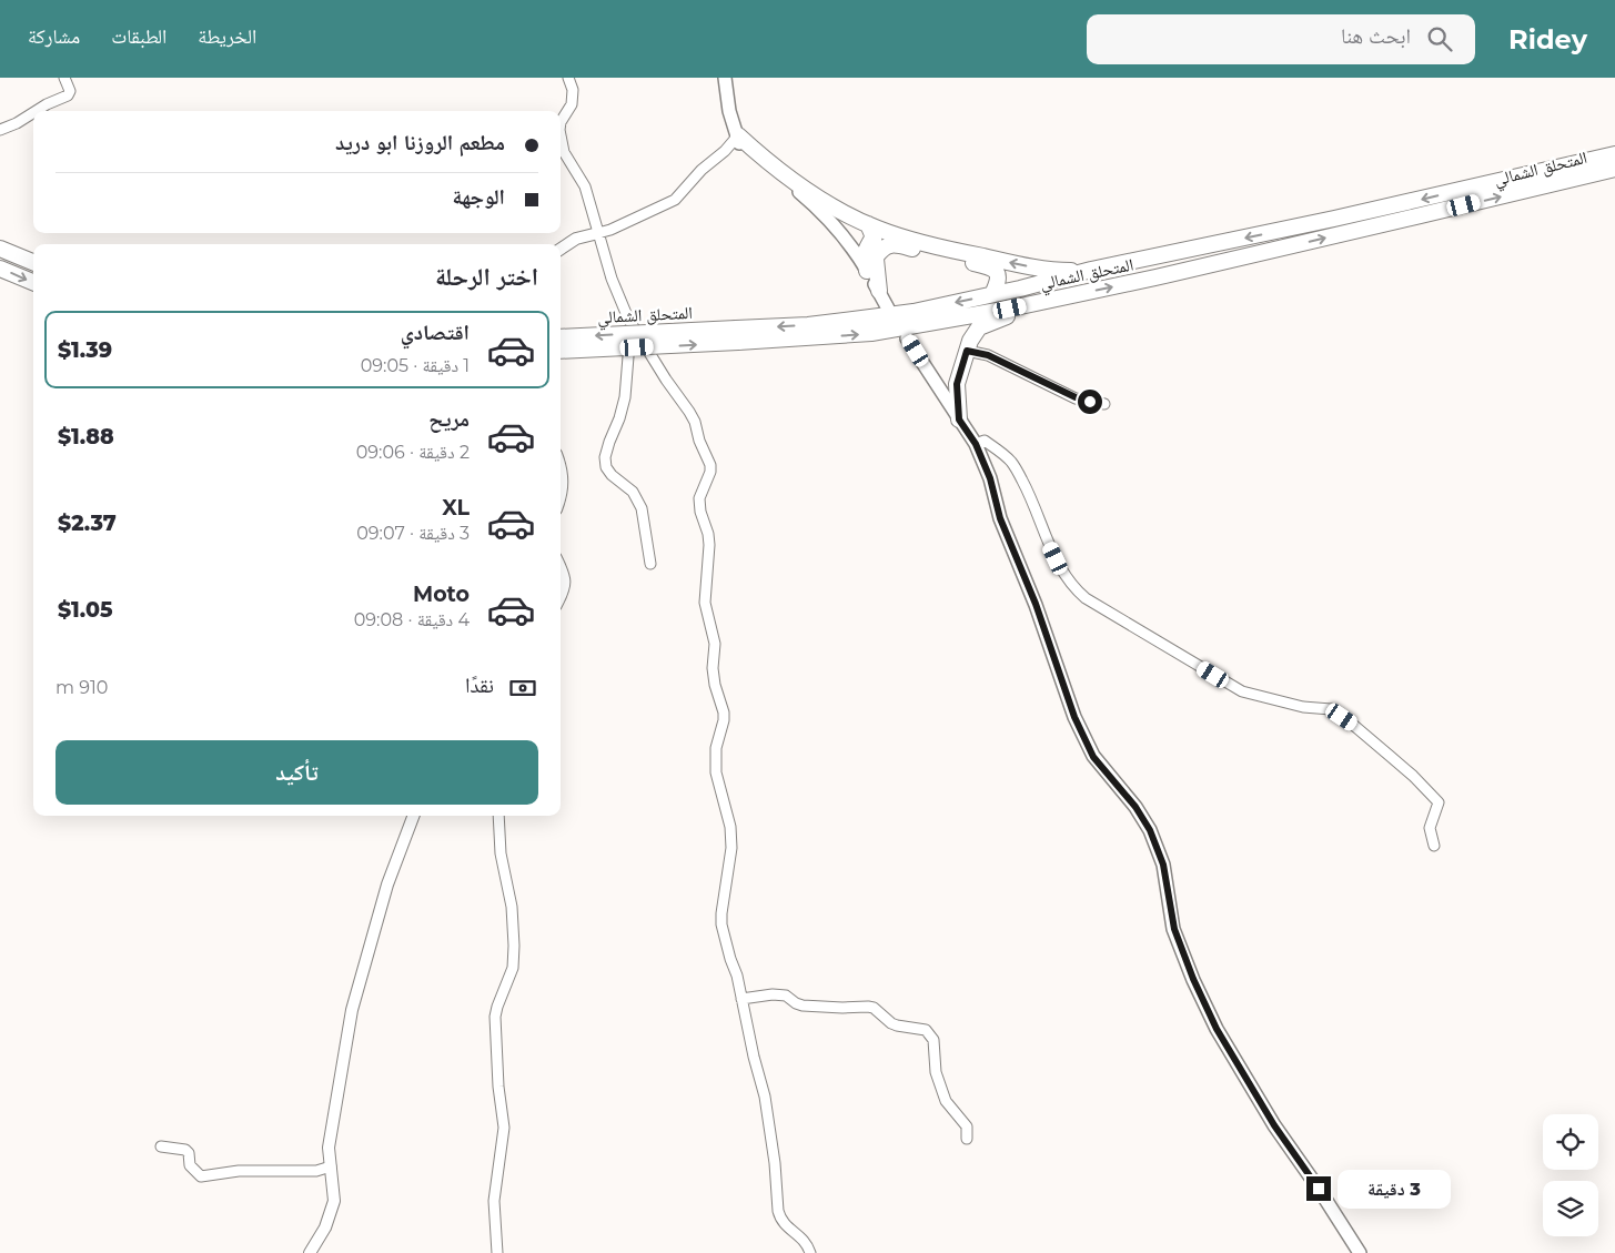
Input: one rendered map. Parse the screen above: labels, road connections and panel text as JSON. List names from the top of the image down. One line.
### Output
{"streets":{"highway":["المتحلق الشمالي"]},"page":{"header":"Ridey","search":"ابحث هنا","nav":["الخريطة","الطبقات","مشاركة"],"banner":["مطعم الروزنا ابو دريد","الوجهة"],"heading":"اختر الرحلة","list":[{"name":"اقتصادي","note":"1 دقيقة · 09:05","value":"$1.39"},{"name":"مريح","note":"2 دقيقة · 09:06","value":"$1.88"},{"name":"XL","note":"3 دقيقة · 09:07","value":"$2.37"},{"name":"Moto","note":"4 دقيقة · 09:08","value":"$1.05"}],"pay":["نقدًا","910 m"],"buttons":"تأكيد","bubble":"3 دقيقة"}}
